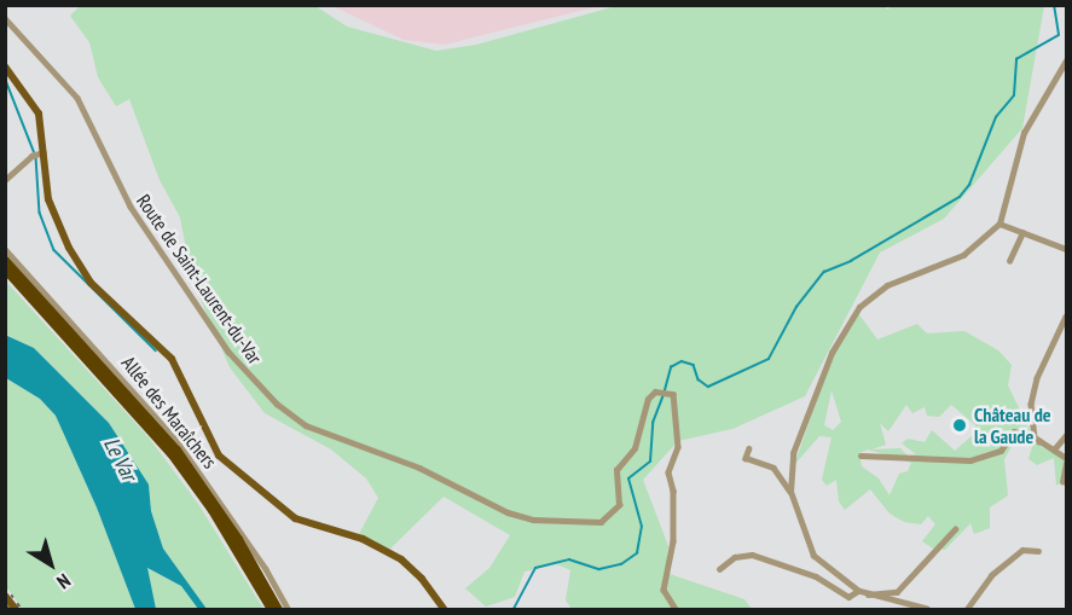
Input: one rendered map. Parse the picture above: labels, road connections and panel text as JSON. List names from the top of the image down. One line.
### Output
{"streets":{"street":["Route de Saint-Laurent-du-Var","Allée des Maraîchers"]},"water":["Le Var"],"places":["Château de la Gaude"],"north":"bottom right"}
